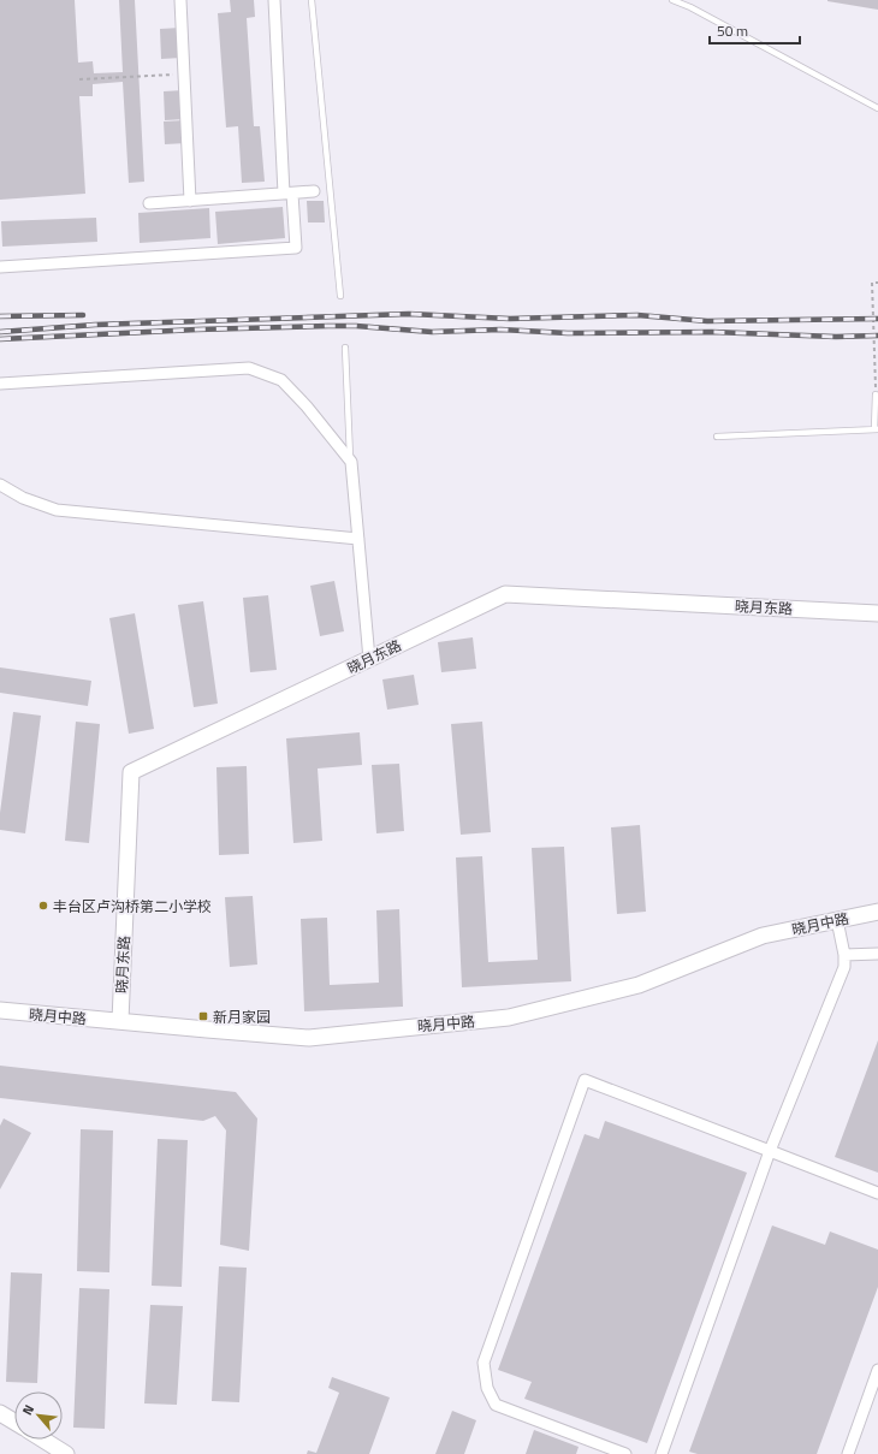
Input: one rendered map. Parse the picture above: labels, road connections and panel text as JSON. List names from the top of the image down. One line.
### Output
{"streets":{"street":["晓月东路","晓月中路"]},"crossings":[["晓月东路","晓月中路"]],"places":{"other":["丰台区卢沟桥第二小学校"],"transit":["新月家园"]},"scale_bar":"50 m","north":"top left"}
